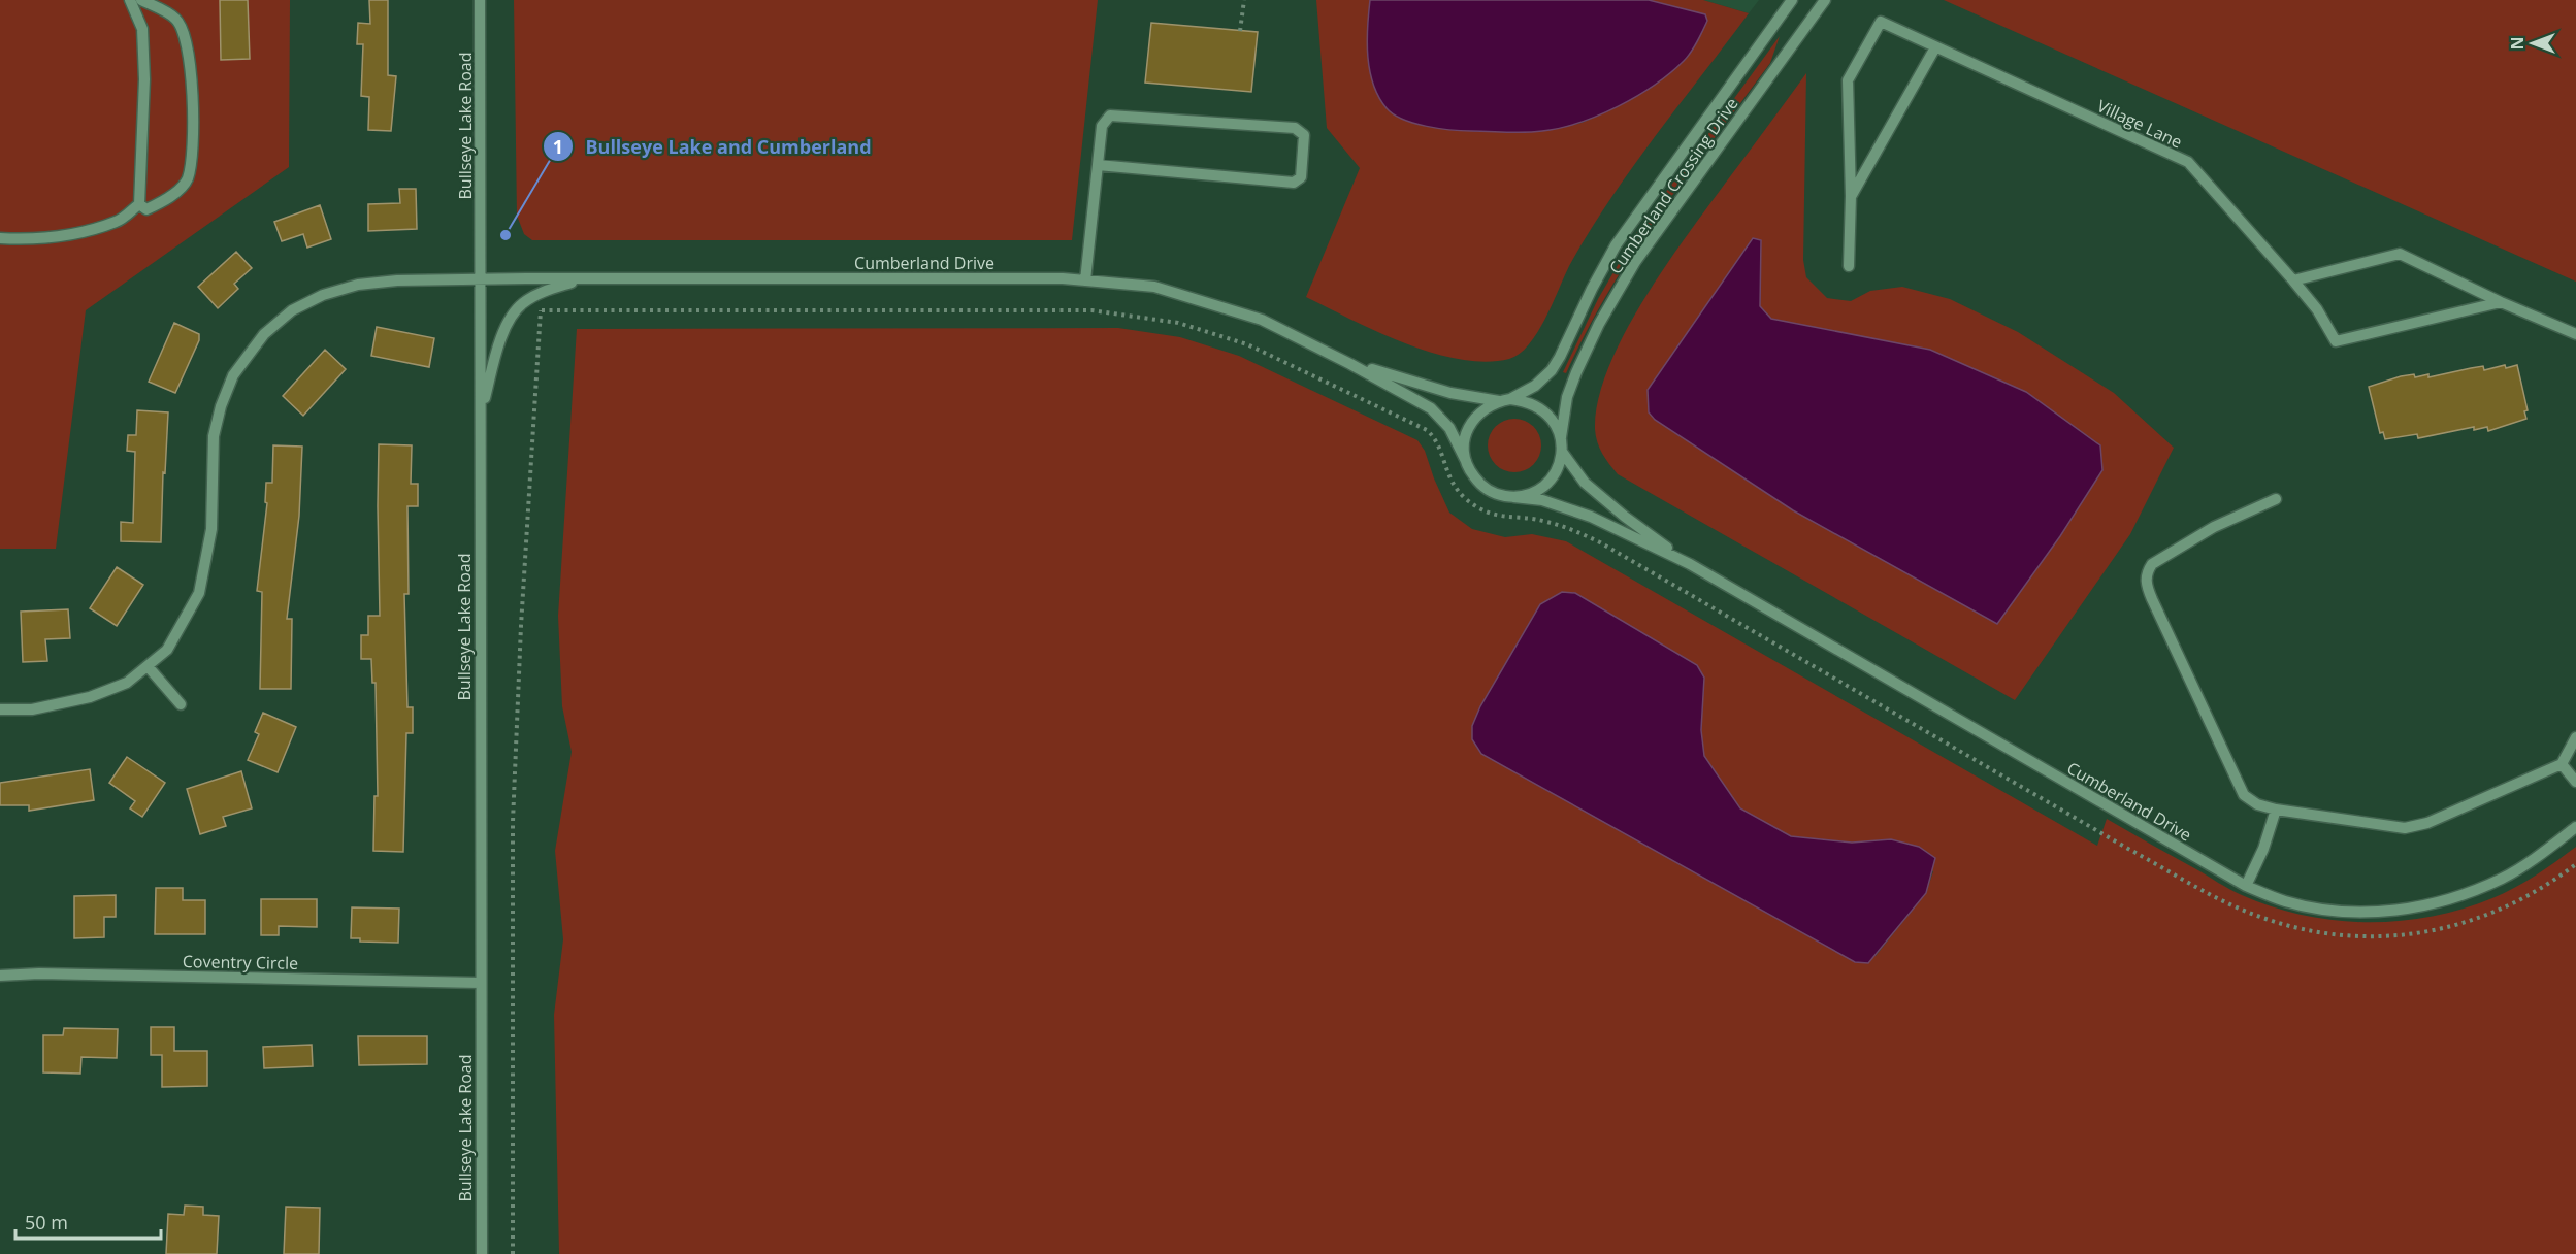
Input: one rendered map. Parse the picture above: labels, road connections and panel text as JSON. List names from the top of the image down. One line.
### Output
{"streets":{"street":["Village Lane","Bullseye Lake Road","Cumberland Crossing Drive","Cumberland Drive","Coventry Circle"]},"crossings":[["Bullseye Lake Road","Cumberland Drive"],["Bullseye Lake Road","Coventry Circle"],["Cumberland Crossing Drive","Cumberland Drive"]],"places":["Bullseye Lake and Cumberland"],"scale_bar":"50 m","north":"left"}
